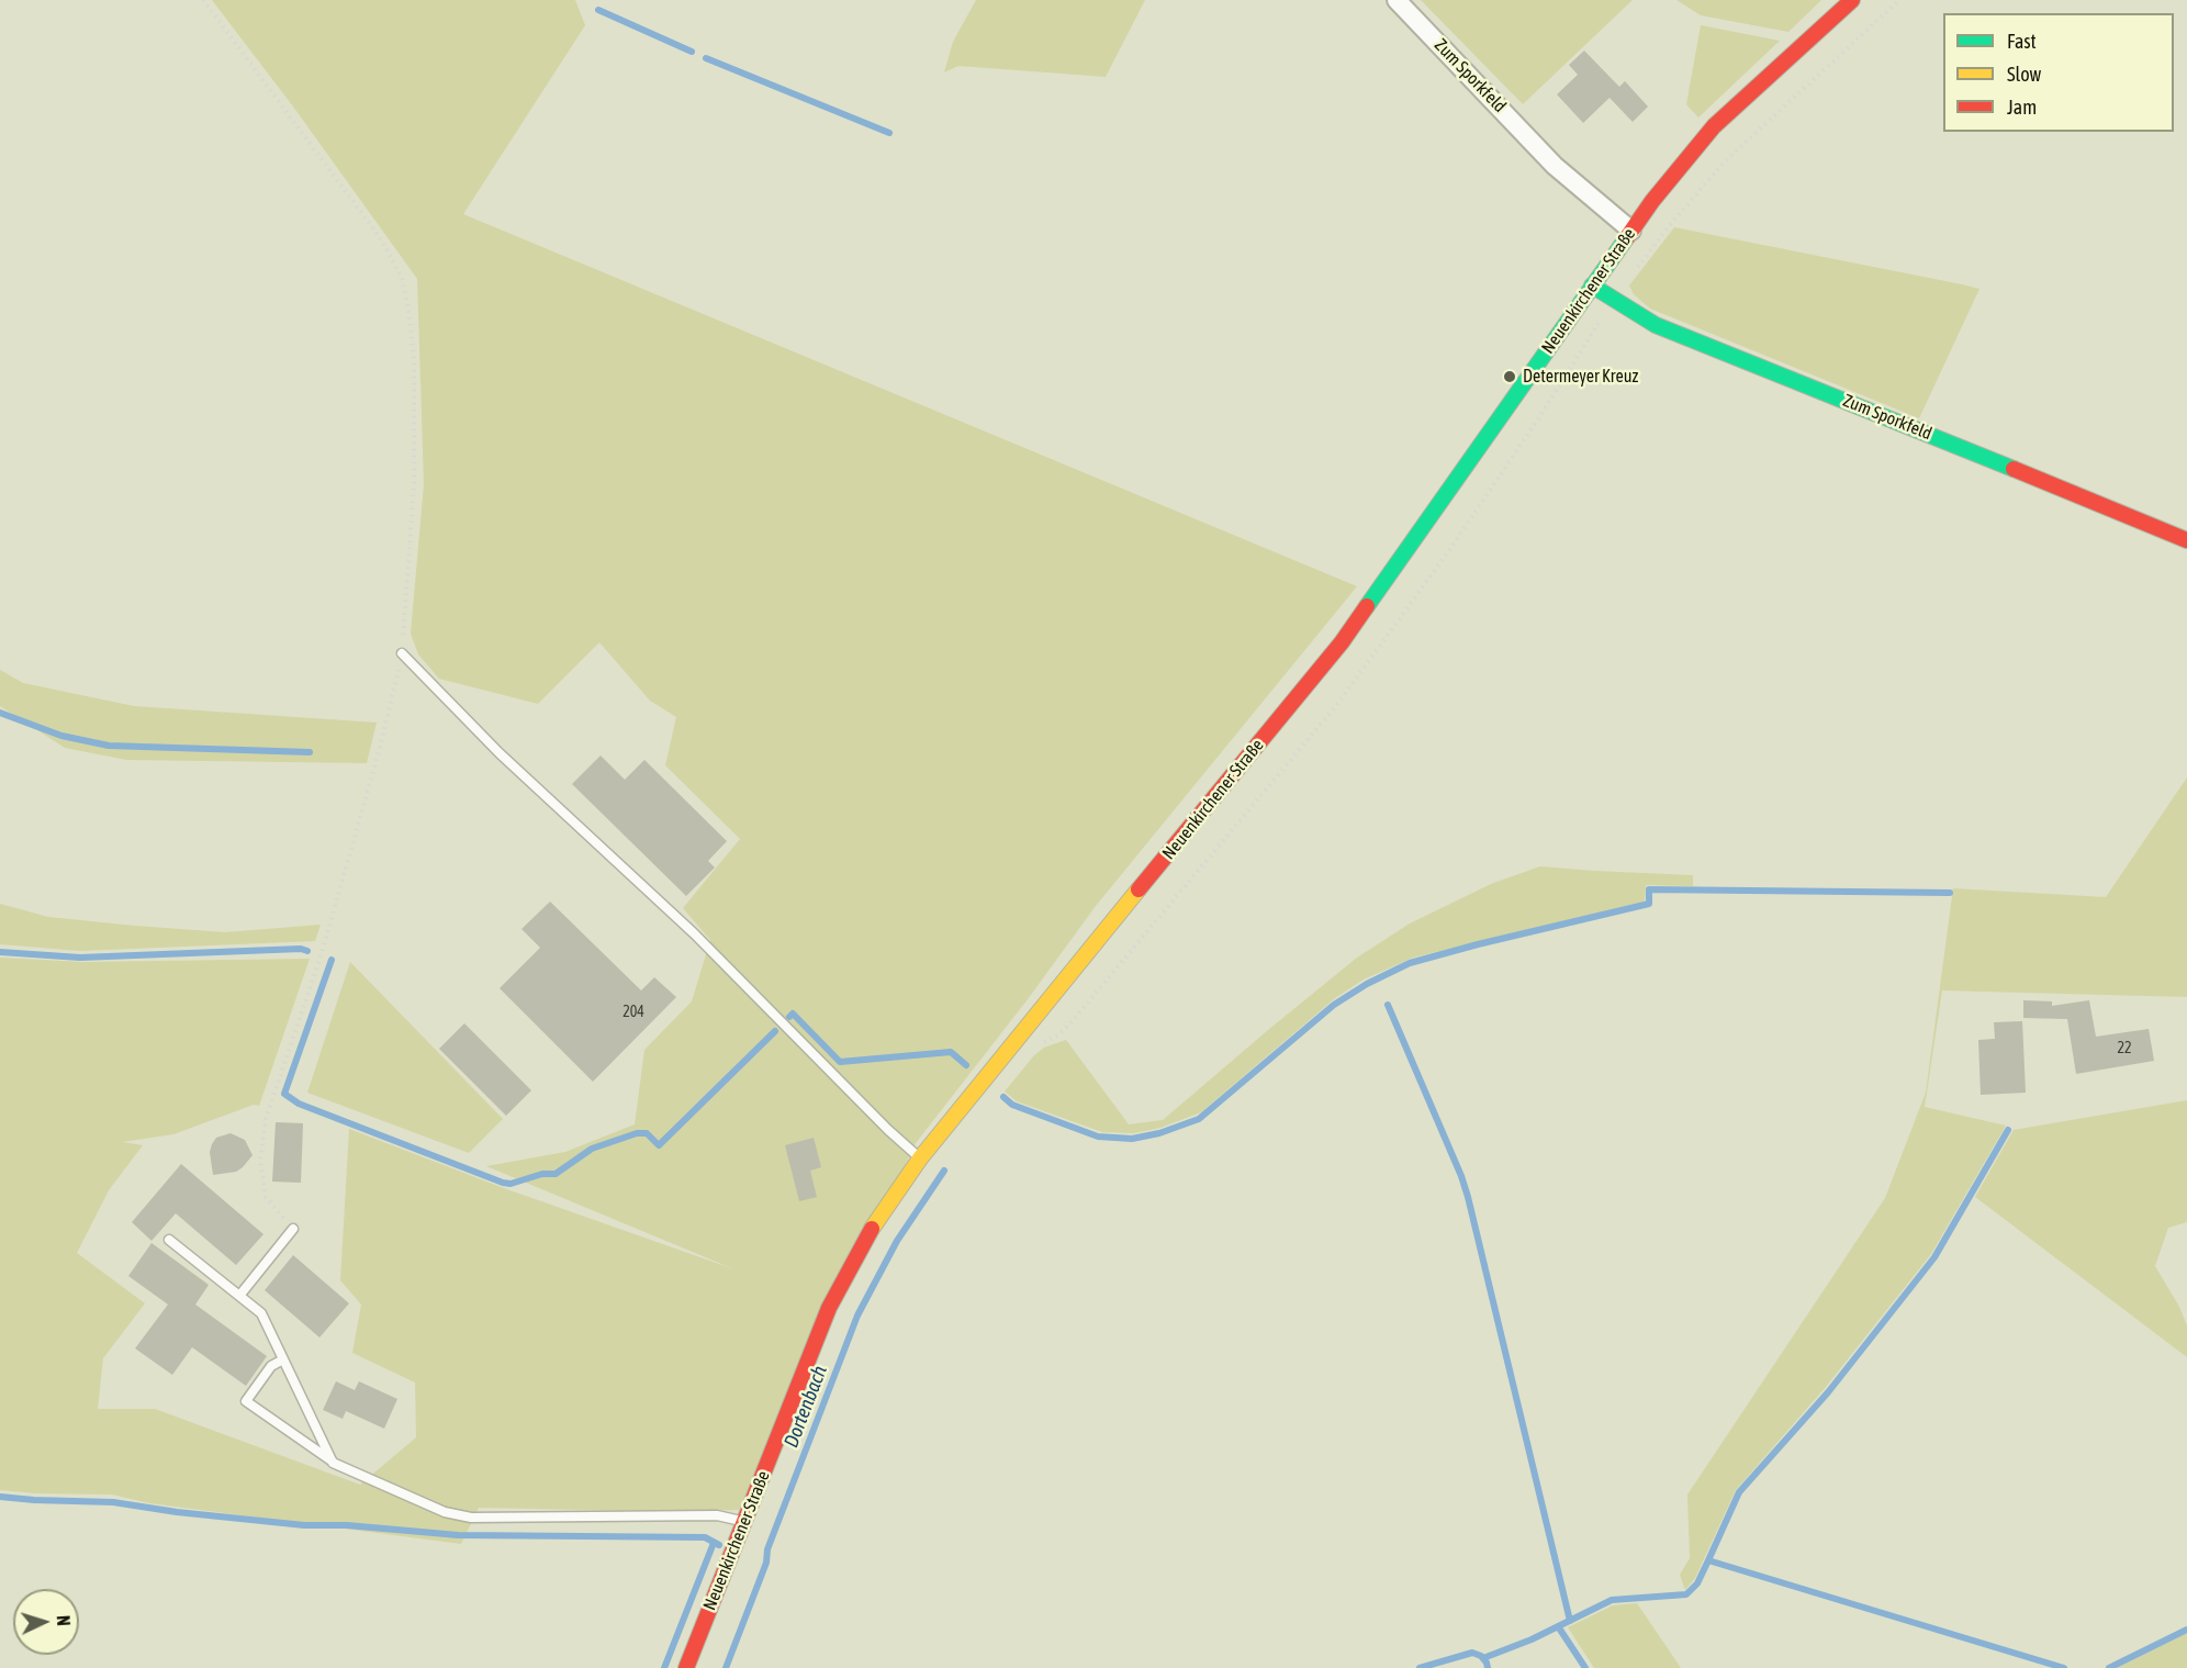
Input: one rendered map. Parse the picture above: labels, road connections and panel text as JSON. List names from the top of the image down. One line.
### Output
{"streets":{"street":["Zum Sporkfeld","Neuenkirchener Straße"]},"crossings":[["Zum Sporkfeld","Neuenkirchener Straße"]],"water":["Dortenbach"],"places":["Determeyer Kreuz"],"house_numbers":["204","22"],"legend":["Fast","Slow","Jam"],"north":"right"}
